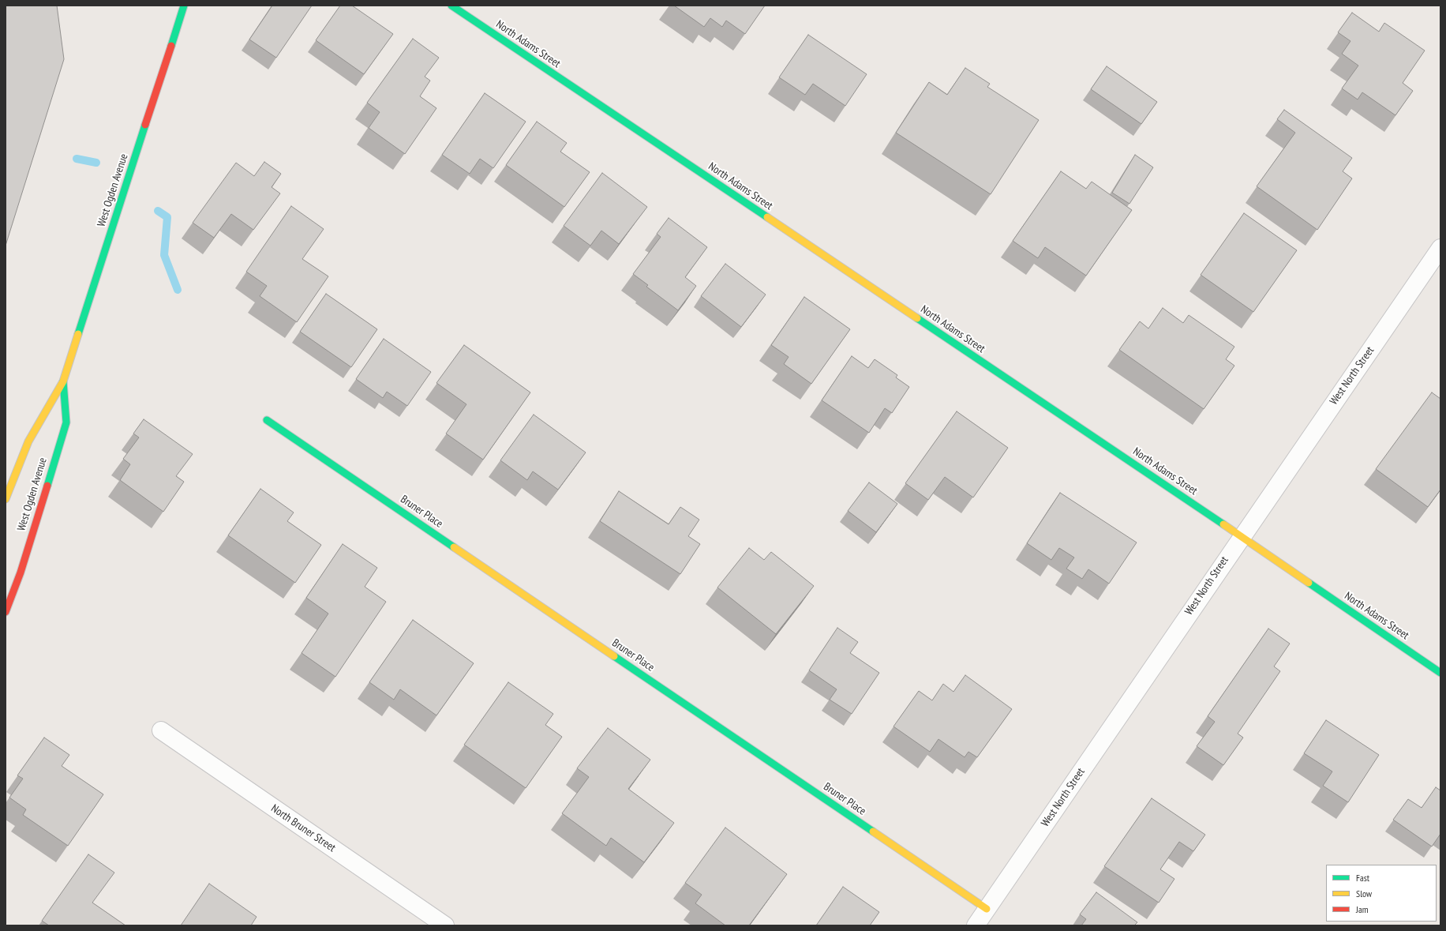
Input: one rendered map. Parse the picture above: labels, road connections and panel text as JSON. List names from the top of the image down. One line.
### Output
{"streets":{"street":["North Adams Street","West Ogden Avenue","West North Street","Bruner Place","North Bruner Street"]},"crossings":[["North Adams Street","West North Street"],["West North Street","Bruner Place"]],"legend":["Fast","Slow","Jam"]}
